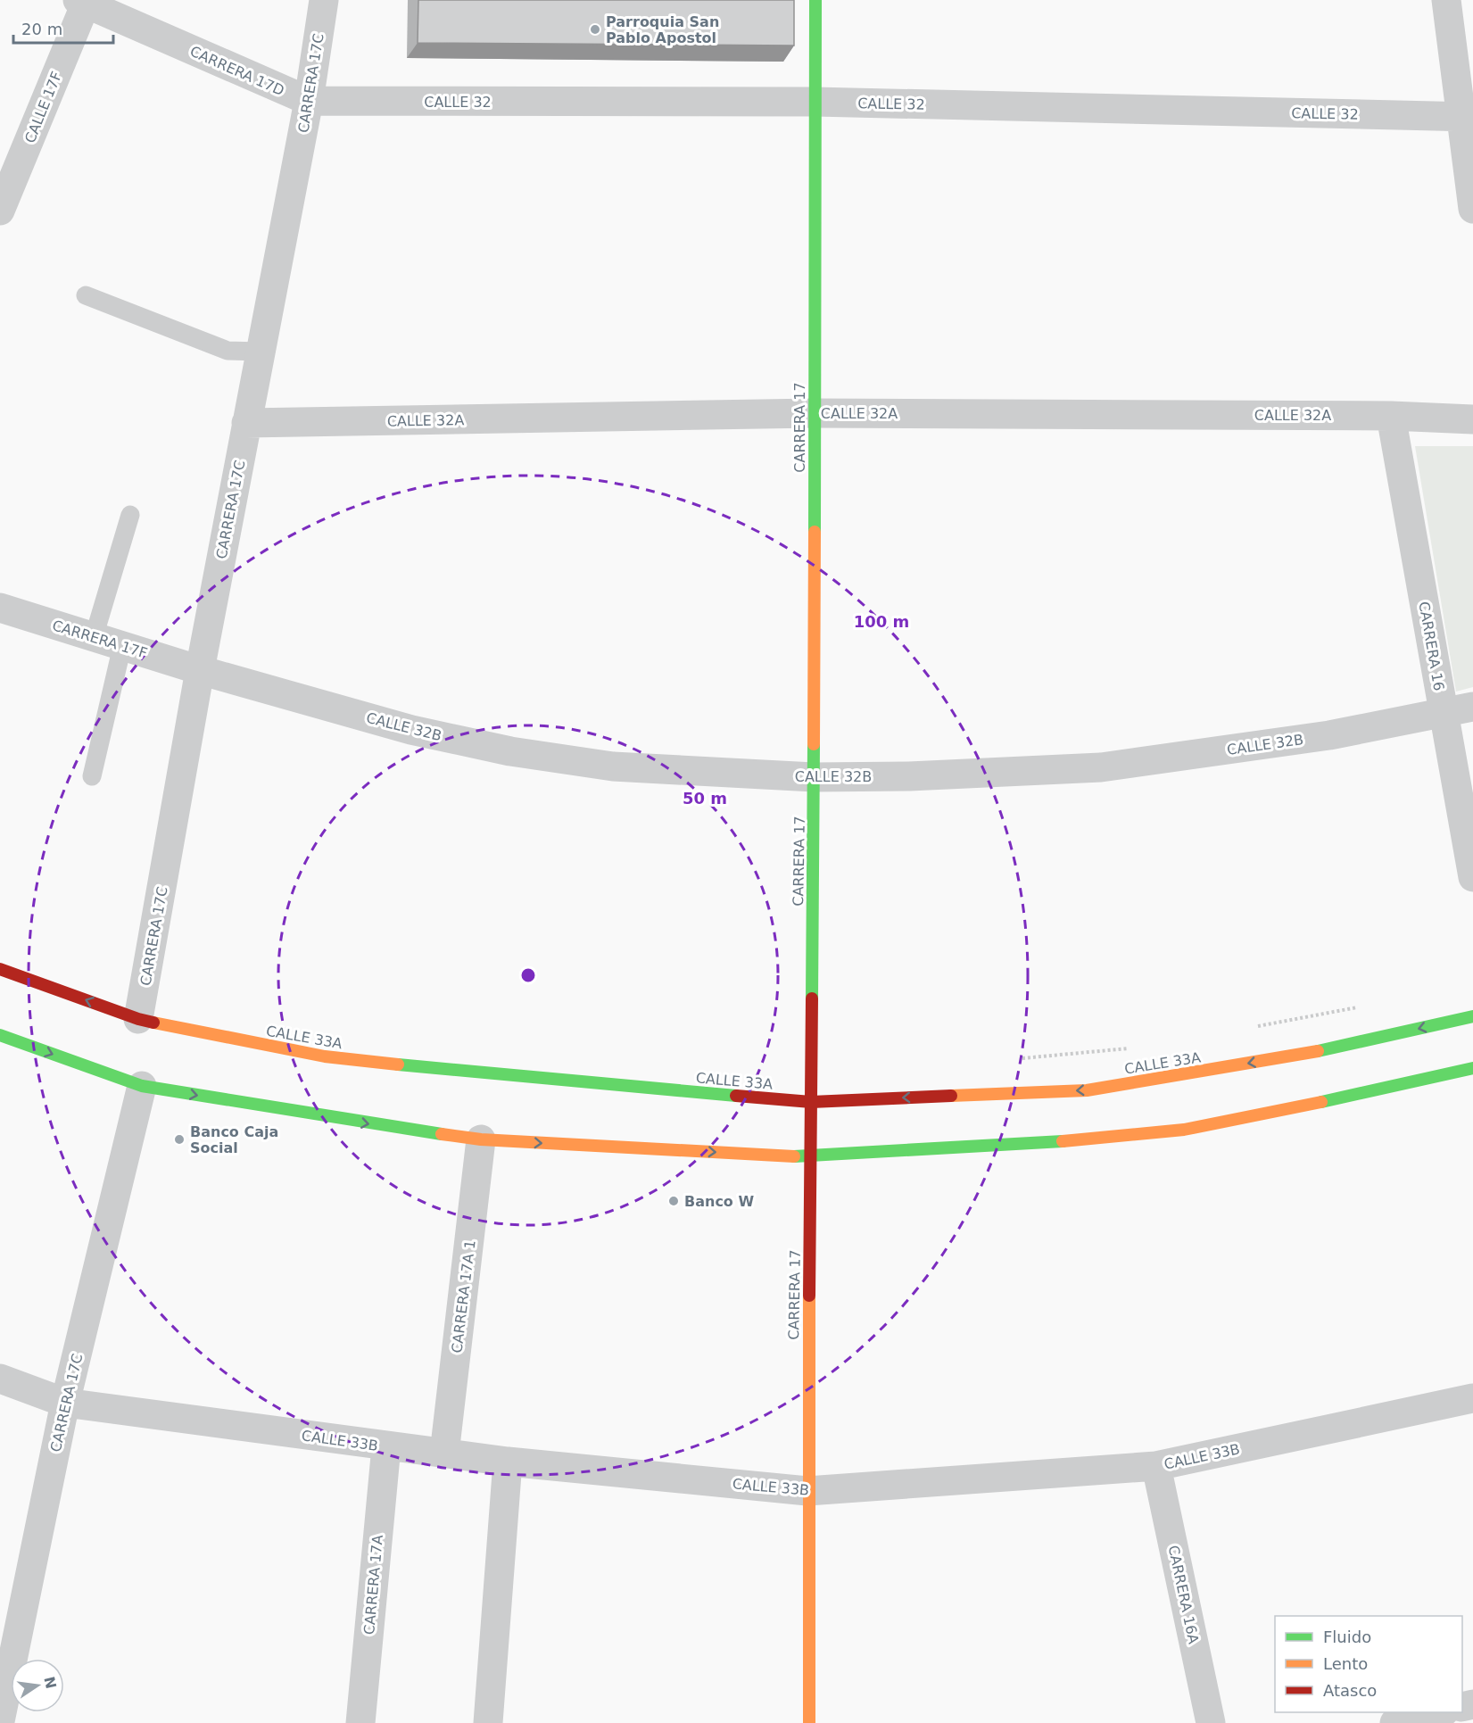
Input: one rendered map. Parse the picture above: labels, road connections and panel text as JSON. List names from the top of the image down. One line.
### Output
{"streets":{"main road":["CARRERA 17","CALLE 33A"],"street":["CARRERA 17D","CARRERA 17C","CALLE 32","CALLE 17F","CALLE 32A","CARRERA 17F","CARRERA 16","CALLE 32B","CARRERA 17A 1","CALLE 33B","CARRERA 17A","CARRERA 16A"]},"crossings":[["CARRERA 17D","CARRERA 17C"],["CARRERA 17D","CALLE 32"],["CARRERA 17D","CALLE 17F"],["CARRERA 17C","CALLE 32"],["CARRERA 17C","CALLE 32A"],["CARRERA 17C","CARRERA 17F"],["CARRERA 17C","CALLE 32B"],["CARRERA 17C","CALLE 33A"],["CARRERA 17C","CALLE 33B"],["CALLE 32","CARRERA 17"],["CALLE 32A","CARRERA 17"],["CALLE 32A","CARRERA 16"],["CARRERA 17","CALLE 32B"],["CARRERA 17","CALLE 33A"],["CARRERA 17","CALLE 33B"],["CARRERA 17F","CALLE 32B"],["CARRERA 16","CALLE 32B"],["CARRERA 17A 1","CALLE 33B"],["CALLE 33B","CARRERA 17A"],["CALLE 33B","CARRERA 16A"]],"places":["Parroquia San Pablo Apostol","Banco Caja Social","Banco W"],"legend":["Fluido","Lento","Atasco"],"scale_bar":"20 m","north":"right","rings":["100 m","50 m"]}
